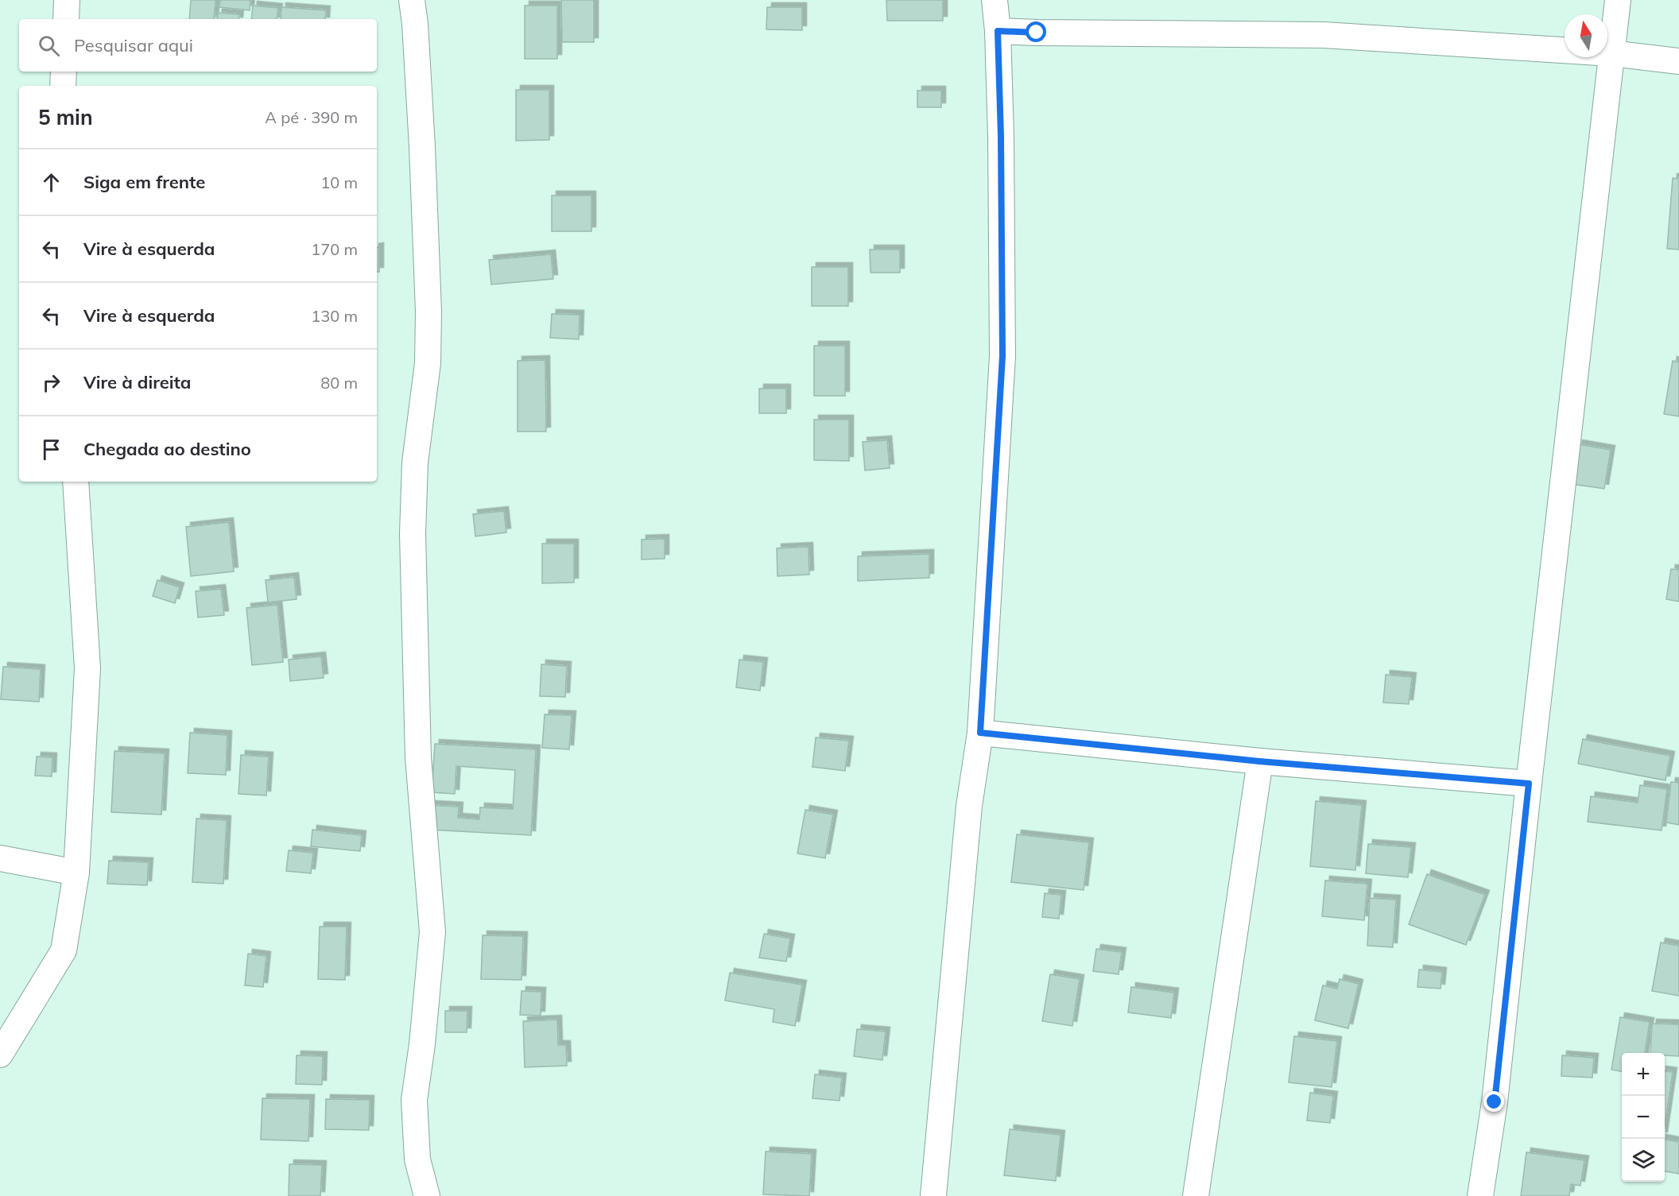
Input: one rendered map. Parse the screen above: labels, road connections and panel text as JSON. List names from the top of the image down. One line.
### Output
{"north":"top","page":{"search":"Pesquisar aqui","heading":["5 min","A pé · 390 m"],"list":[["Siga em frente","10 m"],["Vire à esquerda","170 m"],["Vire à esquerda","130 m"],["Vire à direita","80 m"],"Chegada ao destino"],"map_buttons":["+","−"]}}
